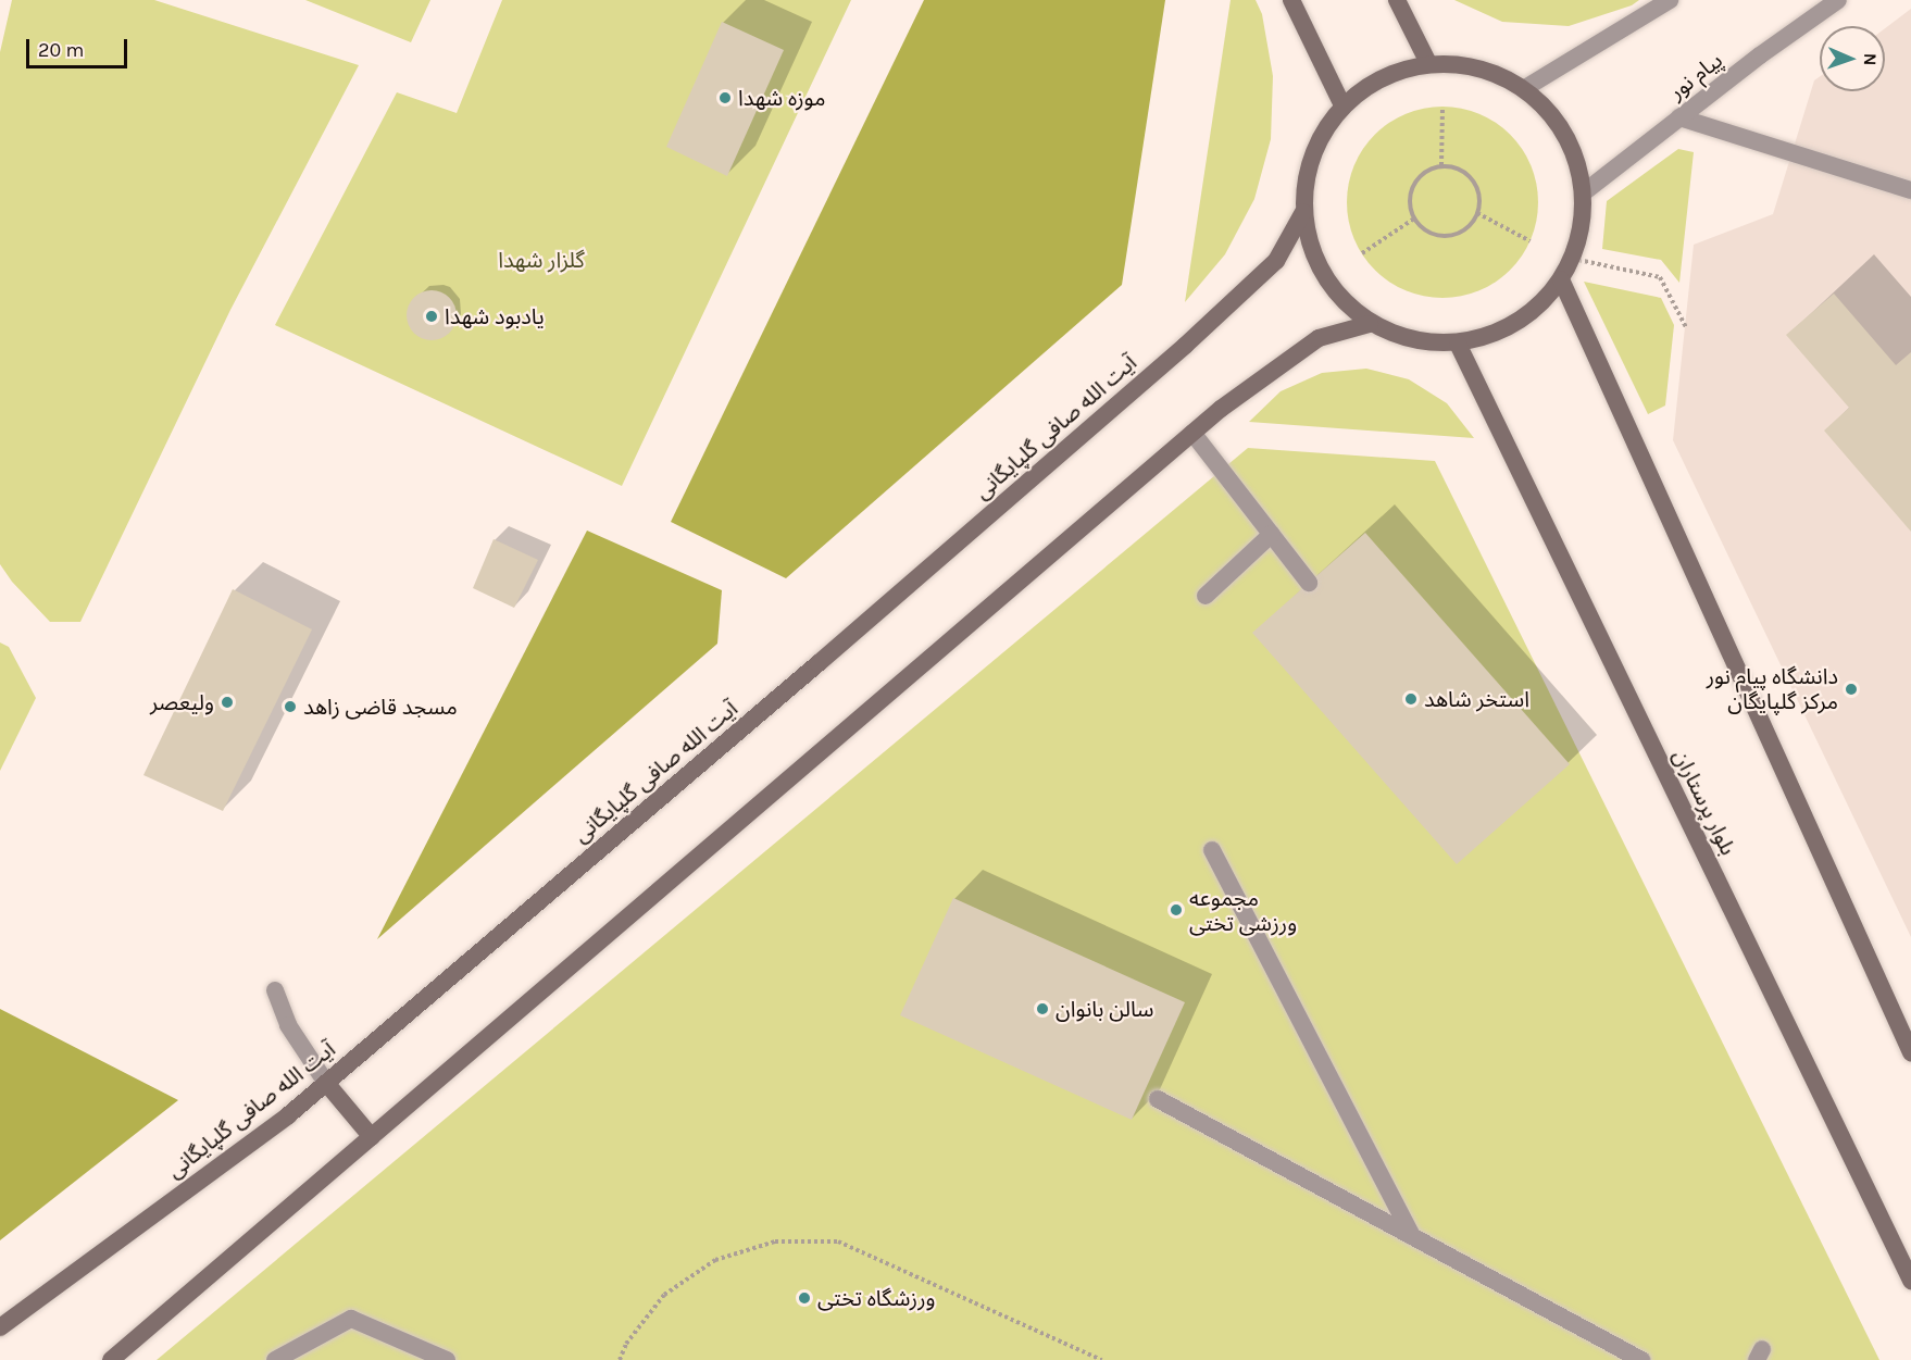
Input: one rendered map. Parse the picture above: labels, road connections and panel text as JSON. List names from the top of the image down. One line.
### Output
{"streets":{"main road":["آیت الله صافی گلپایگانی","بلوار پرستاران"],"street":["پیام نور"]},"parks":["گلزار شهدا"],"places":["موزه شهدا","یادبود شهدا","دانشگاه پیام نور مرکز گلپایگان","استخر شاهد","ولیعصر","مسجد قاضی زاهد","مجموعه ورزشی تختی","سالن بانوان","ورزشگاه تختی"],"scale_bar":"20 m","north":"right"}
